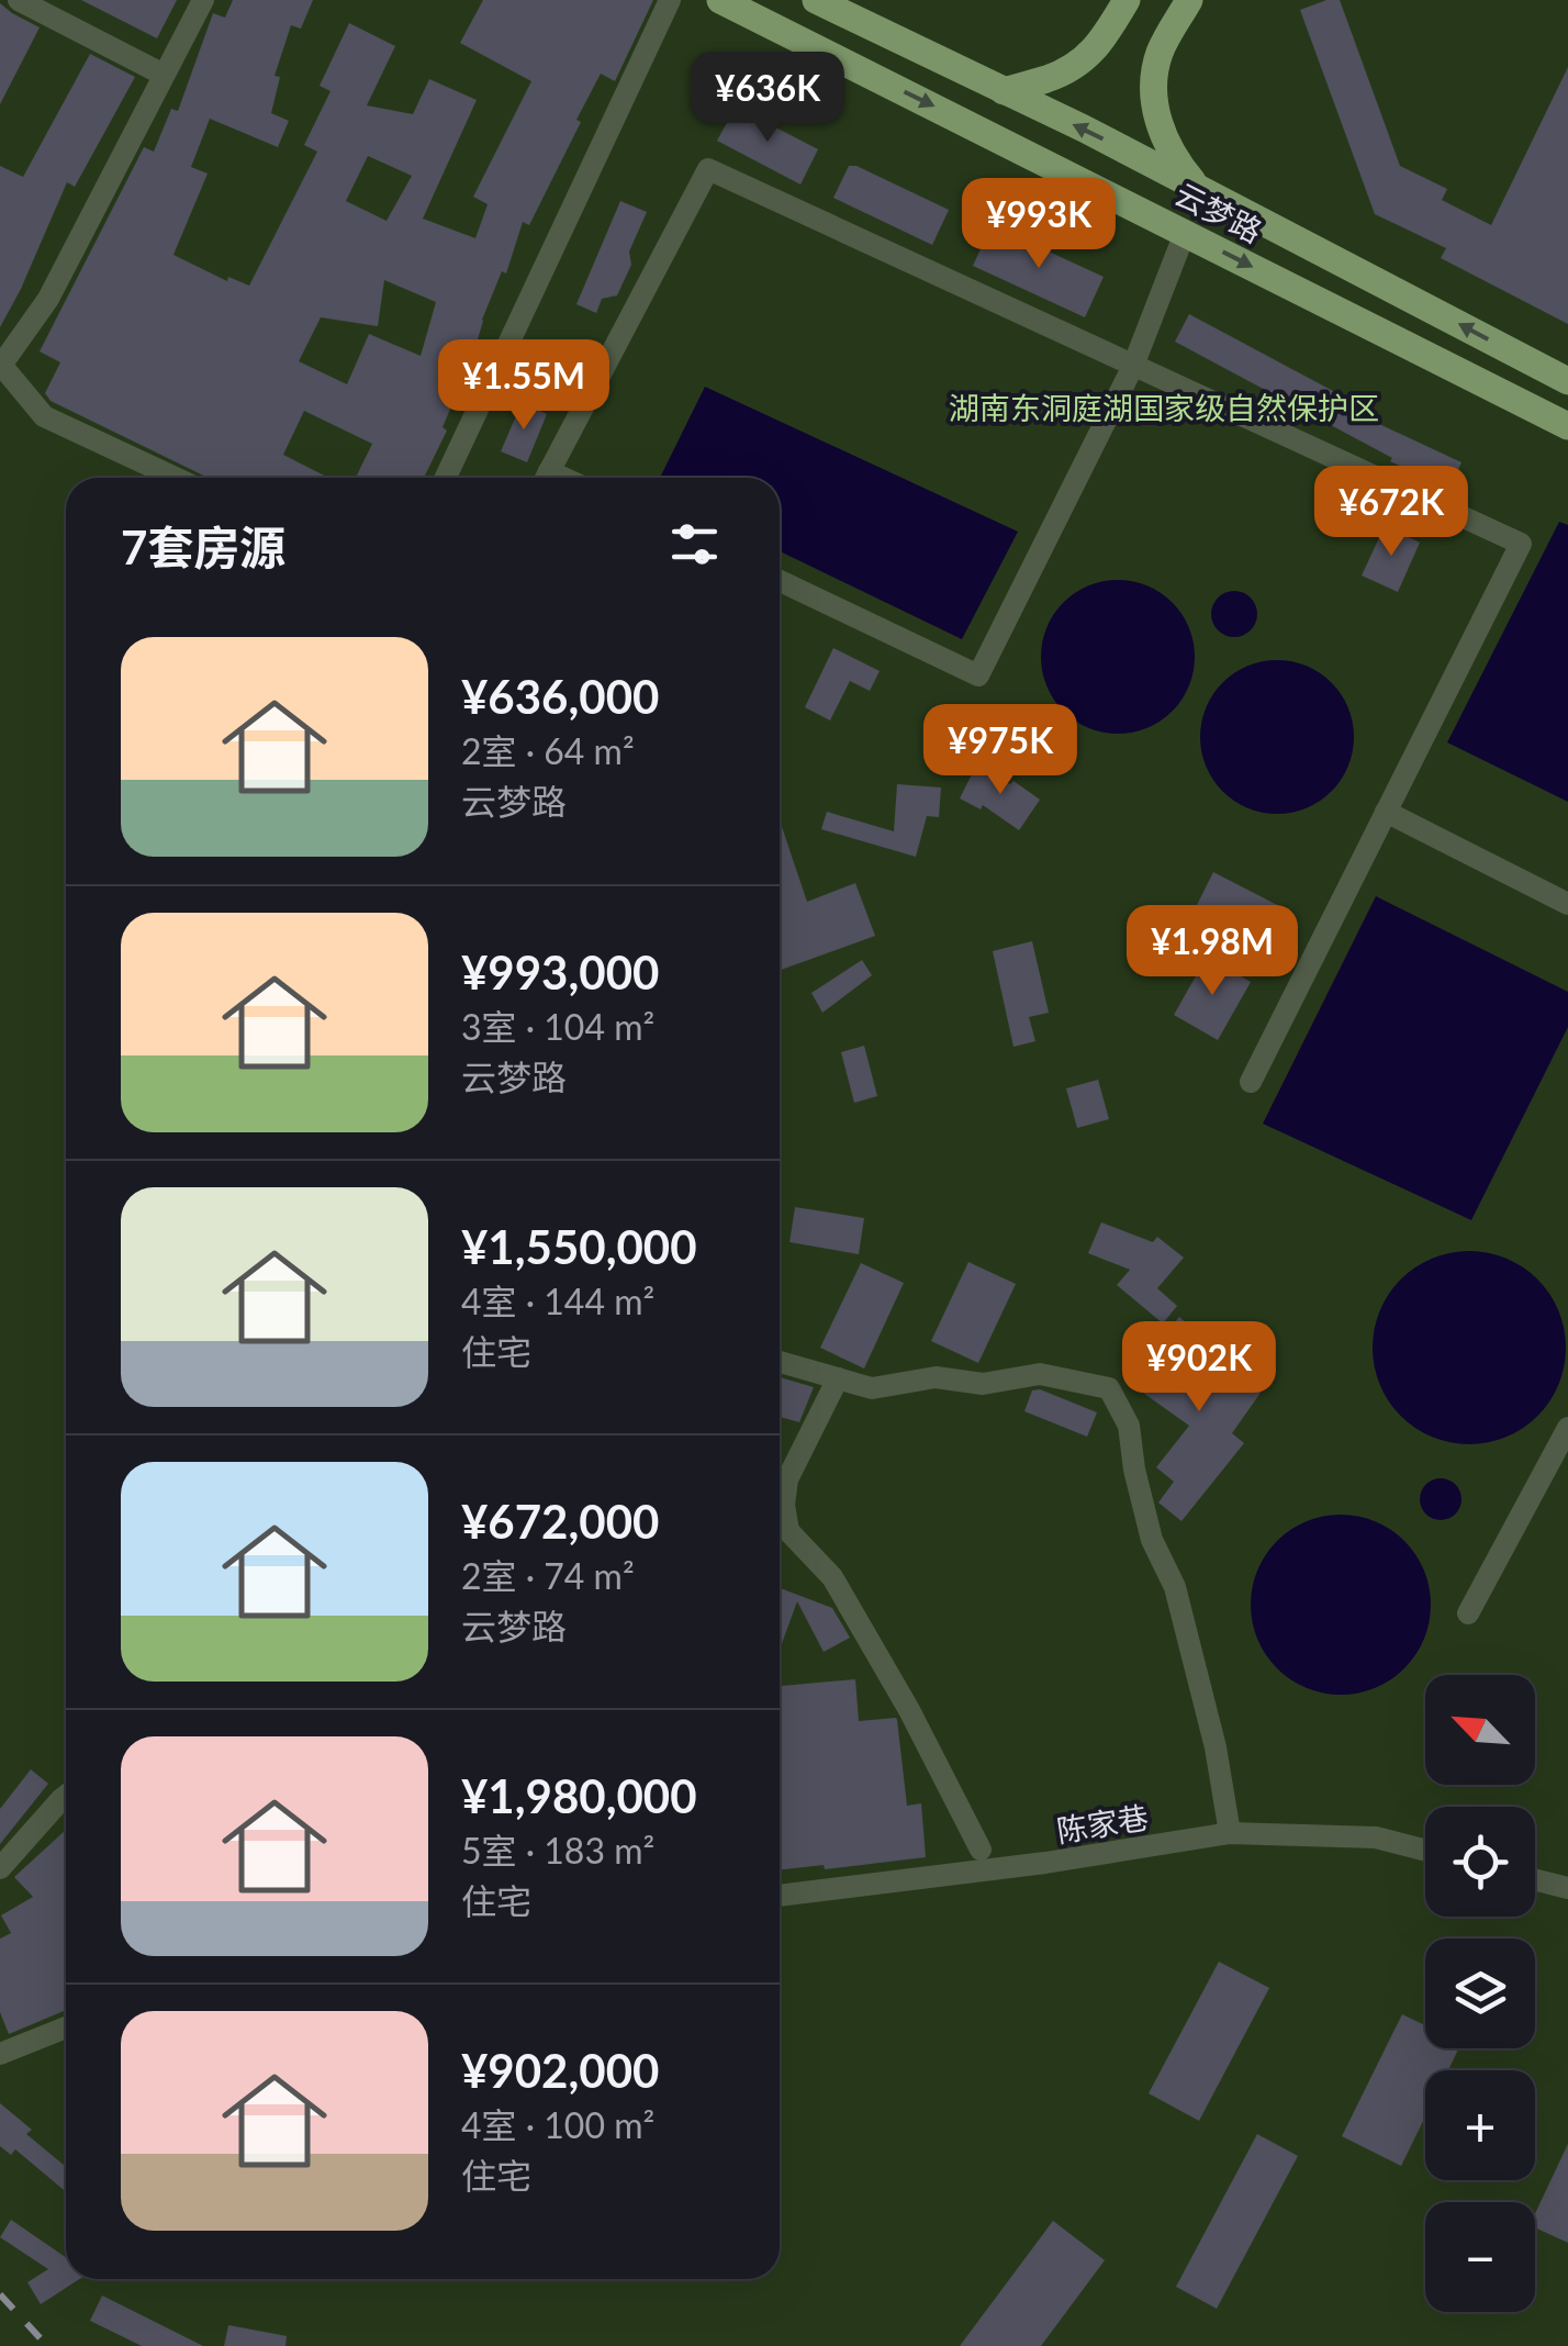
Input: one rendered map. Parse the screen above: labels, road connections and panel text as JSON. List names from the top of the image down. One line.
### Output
{"streets":{"main road":["云梦路"],"street":["陈家巷"]},"parks":["湖南东洞庭湖国家级自然保护区"],"north":"top left","page":{"price":["¥636K","¥993K","¥1.55M","¥672K","¥975K","¥1.98M","¥902K"],"heading":"7套房源","list":[{"name":"¥636,000","note":"2室 · 64 m² · 云梦路"},{"name":"¥993,000","note":"3室 · 104 m² · 云梦路"},{"name":"¥1,550,000","note":"4室 · 144 m² · 住宅"},{"name":"¥672,000","note":"2室 · 74 m² · 云梦路"},{"name":"¥1,980,000","note":"5室 · 183 m² · 住宅"},{"name":"¥902,000","note":"4室 · 100 m² · 住宅"}],"map_buttons":["+","−"]}}
